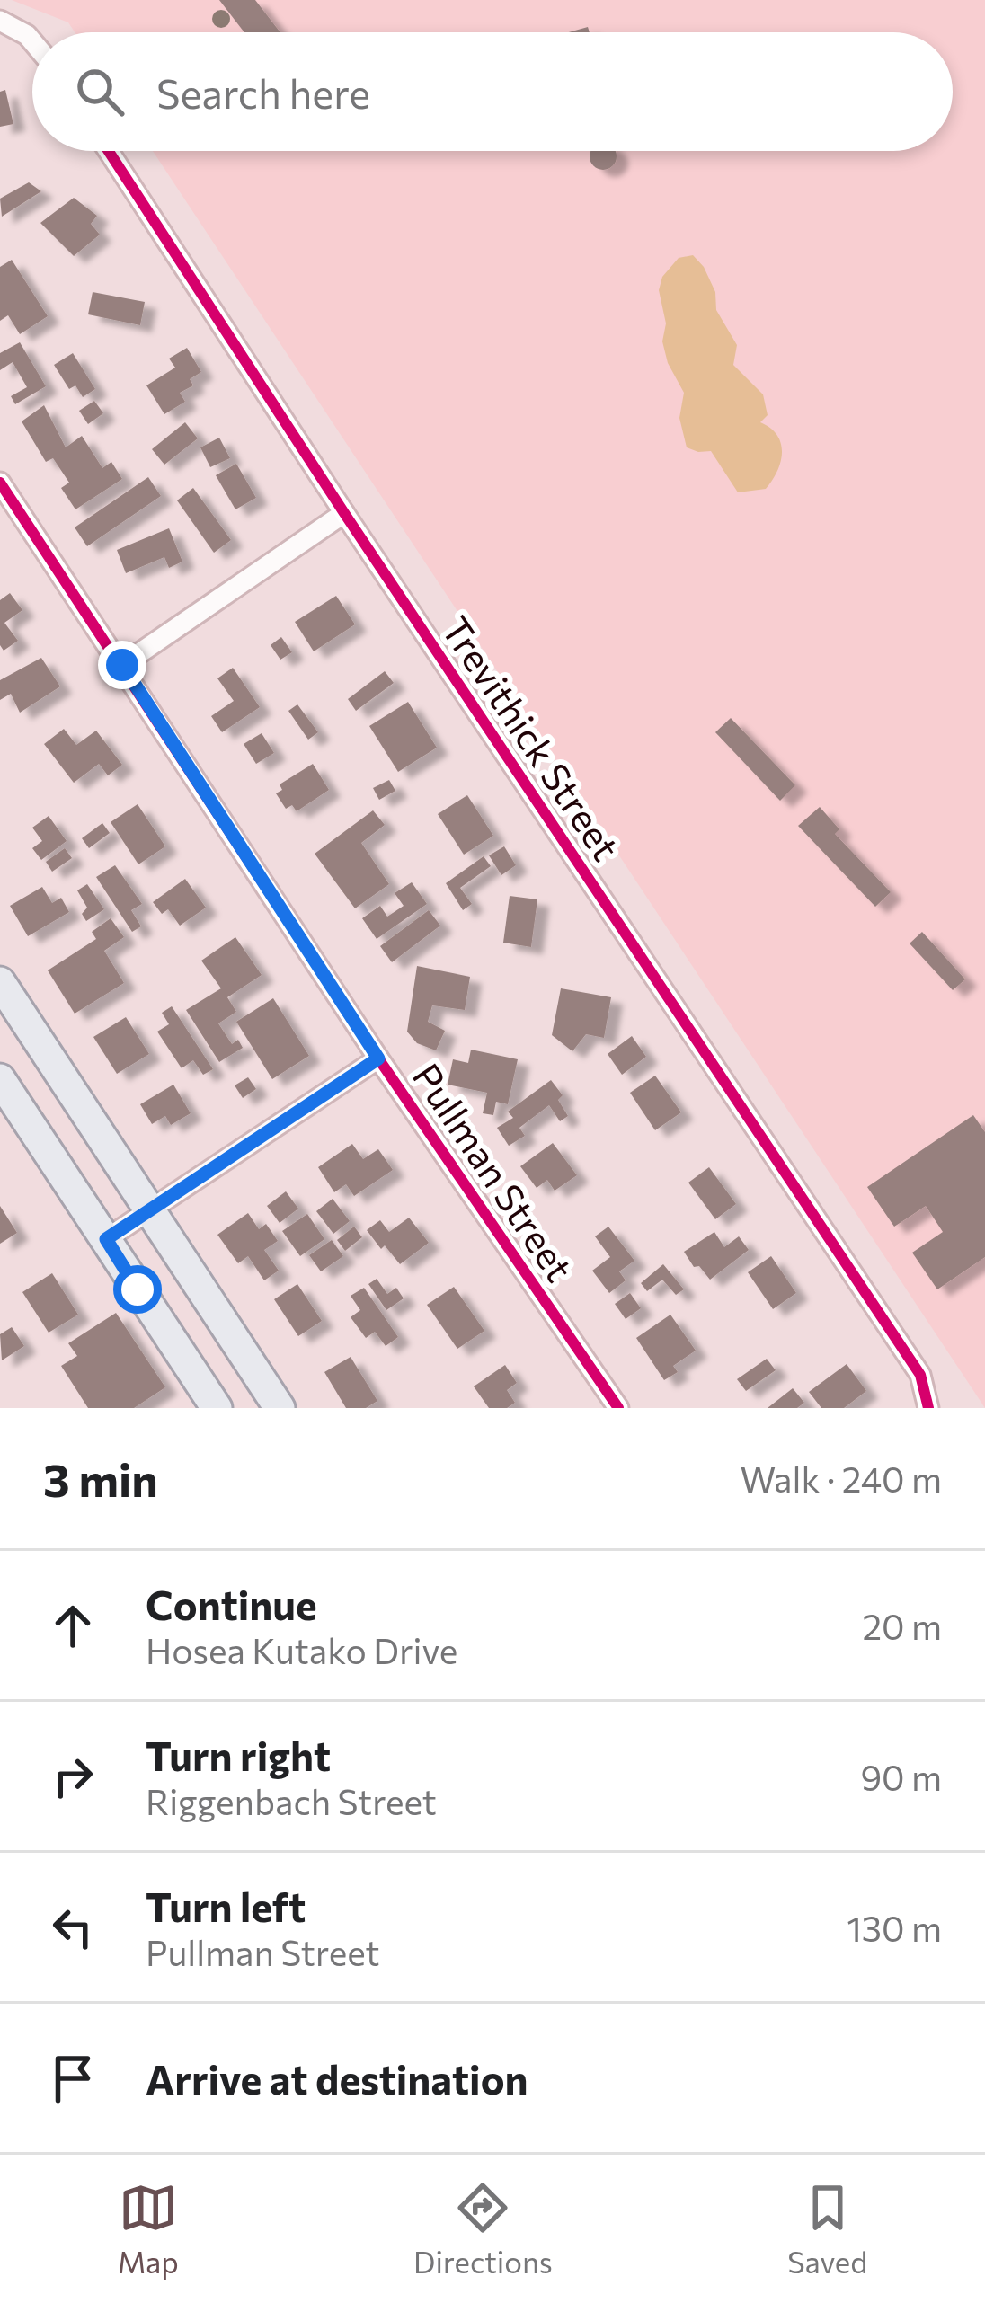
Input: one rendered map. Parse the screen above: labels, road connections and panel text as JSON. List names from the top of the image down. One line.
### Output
{"streets":{"street":["Trevithick Street","Pullman Street"]},"page":{"search":"Search here","heading":["3 min","Walk · 240 m"],"list":[["Continue","Hosea Kutako Drive","20 m"],["Turn right","Riggenbach Street","90 m"],["Turn left","Pullman Street","130 m"],"Arrive at destination"],"nav":["Map","Directions","Saved"]}}
